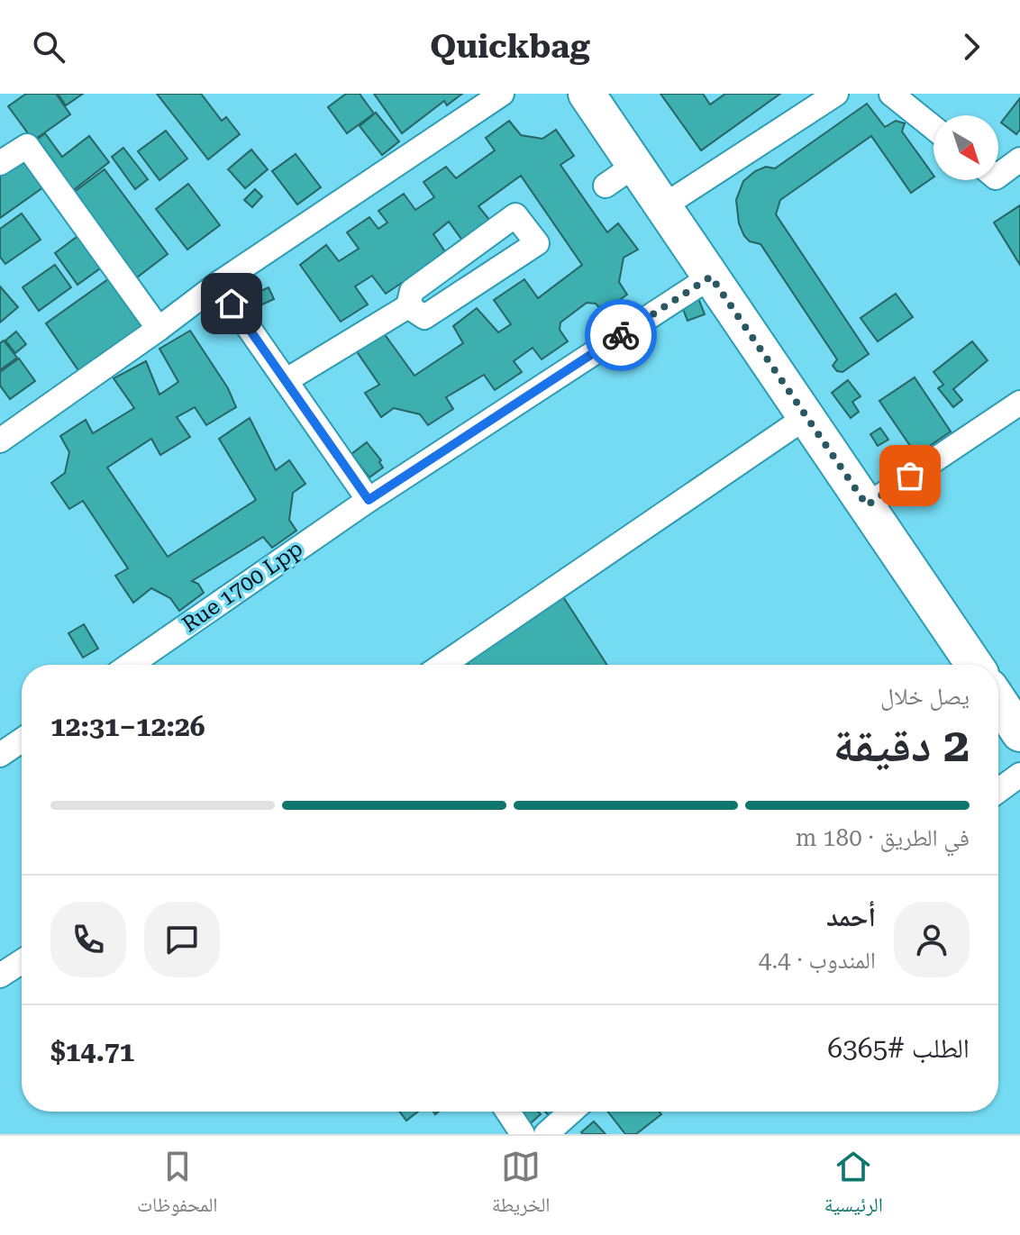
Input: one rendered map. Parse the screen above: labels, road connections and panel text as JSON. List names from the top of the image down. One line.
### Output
{"streets":{"street":["Rue 1700 Lpp"]},"north":"bottom right","page":{"header":"Quickbag","heading":["2 دقيقة","يصل خلال","12:26–12:31"],"panel":["أحمد","المندوب · 4.4","الطلب #6365","$14.71"],"bar":"في الطريق · 180 m","tabs":["الرئيسية","الخريطة","المحفوظات"]}}
